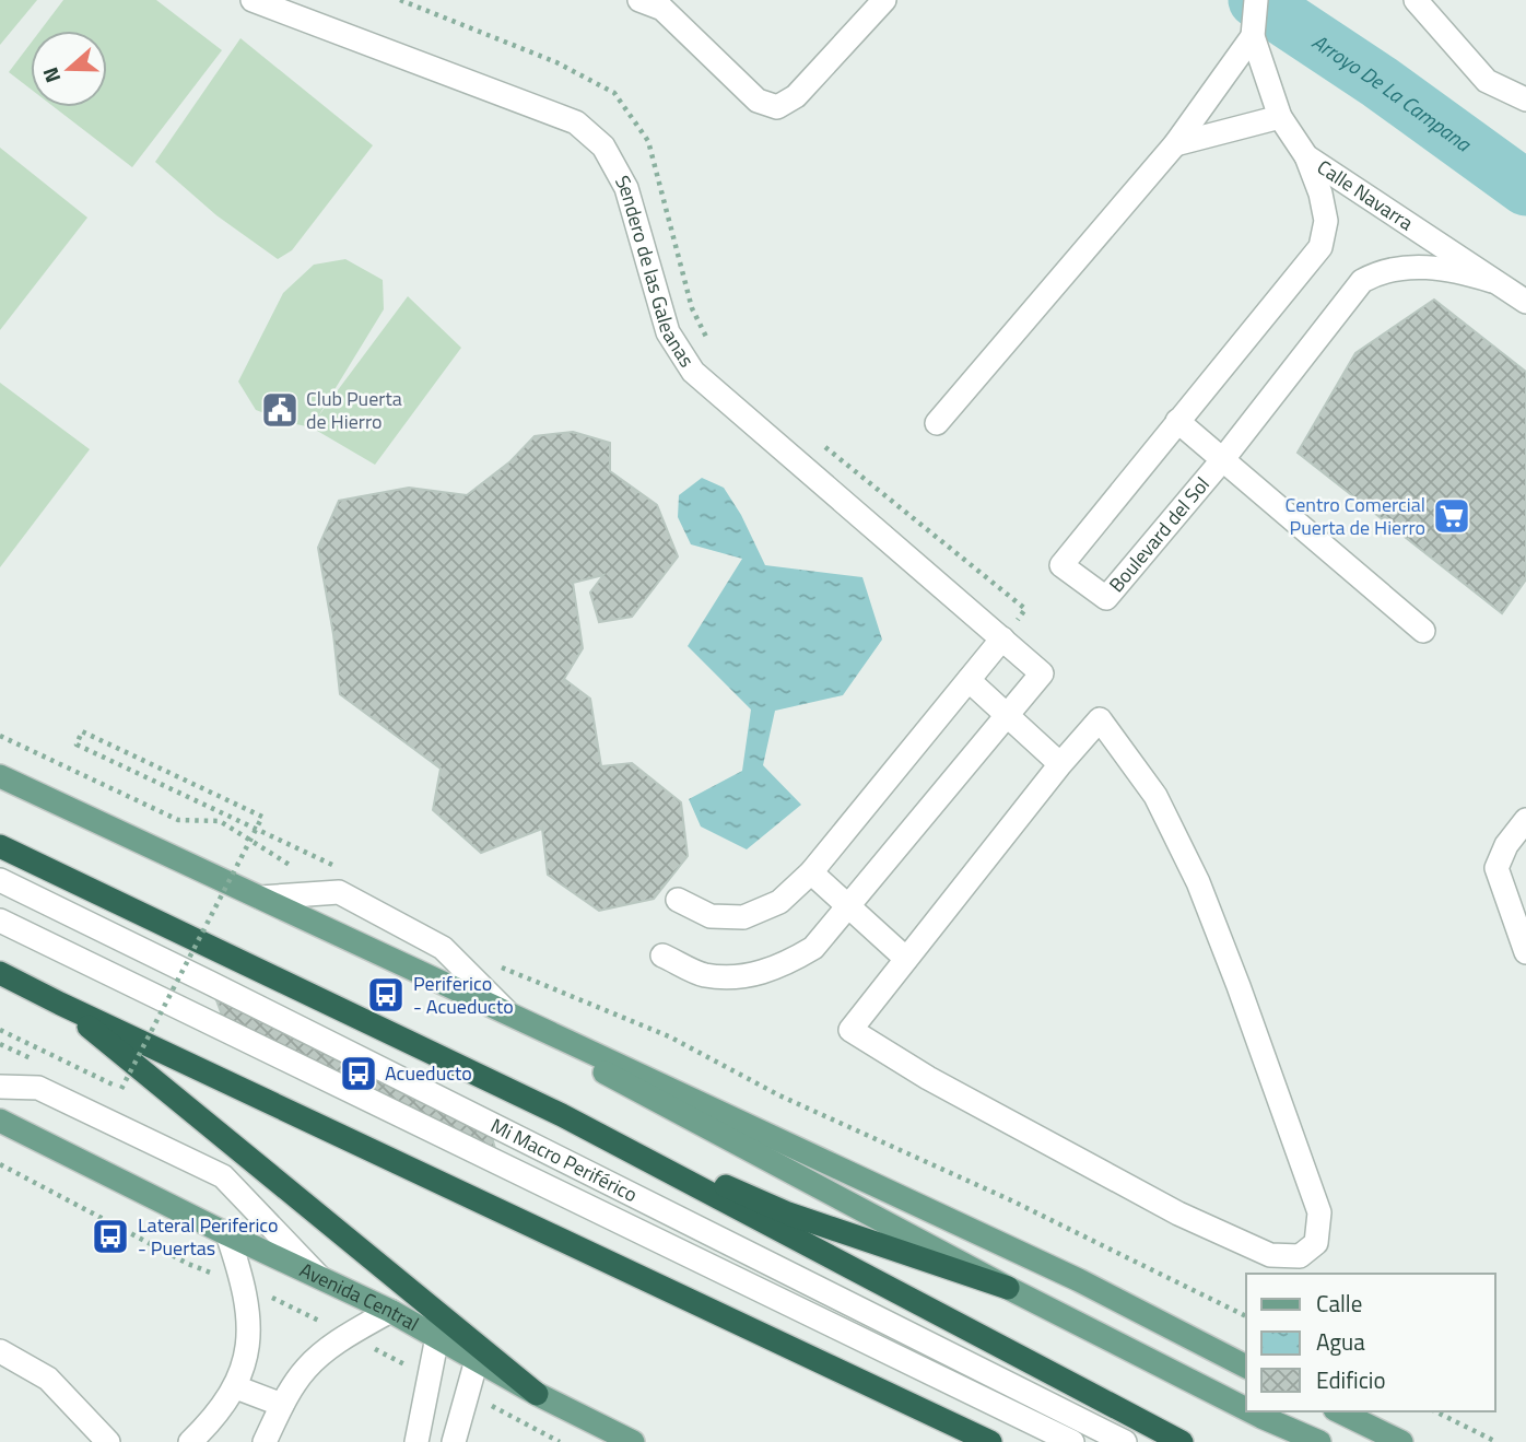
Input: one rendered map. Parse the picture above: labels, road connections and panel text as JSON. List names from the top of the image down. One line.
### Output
{"streets":{"main road":["Avenida Central"],"street":["Calle Navarra","Sendero de las Galeanas","Boulevard del Sol","Mi Macro Periférico"]},"crossings":[["Calle Navarra","Boulevard del Sol"]],"water":["Arroyo De La Campana"],"places":{"public building":["Club Puerta de Hierro"],"supermarket":["Centro Comercial Puerta de Hierro"],"bus stop":["Periferico - Acueducto","Acueducto","Lateral Periferico - Puertas"]},"legend":["Calle","Agua","Edificio"],"north":"left"}
